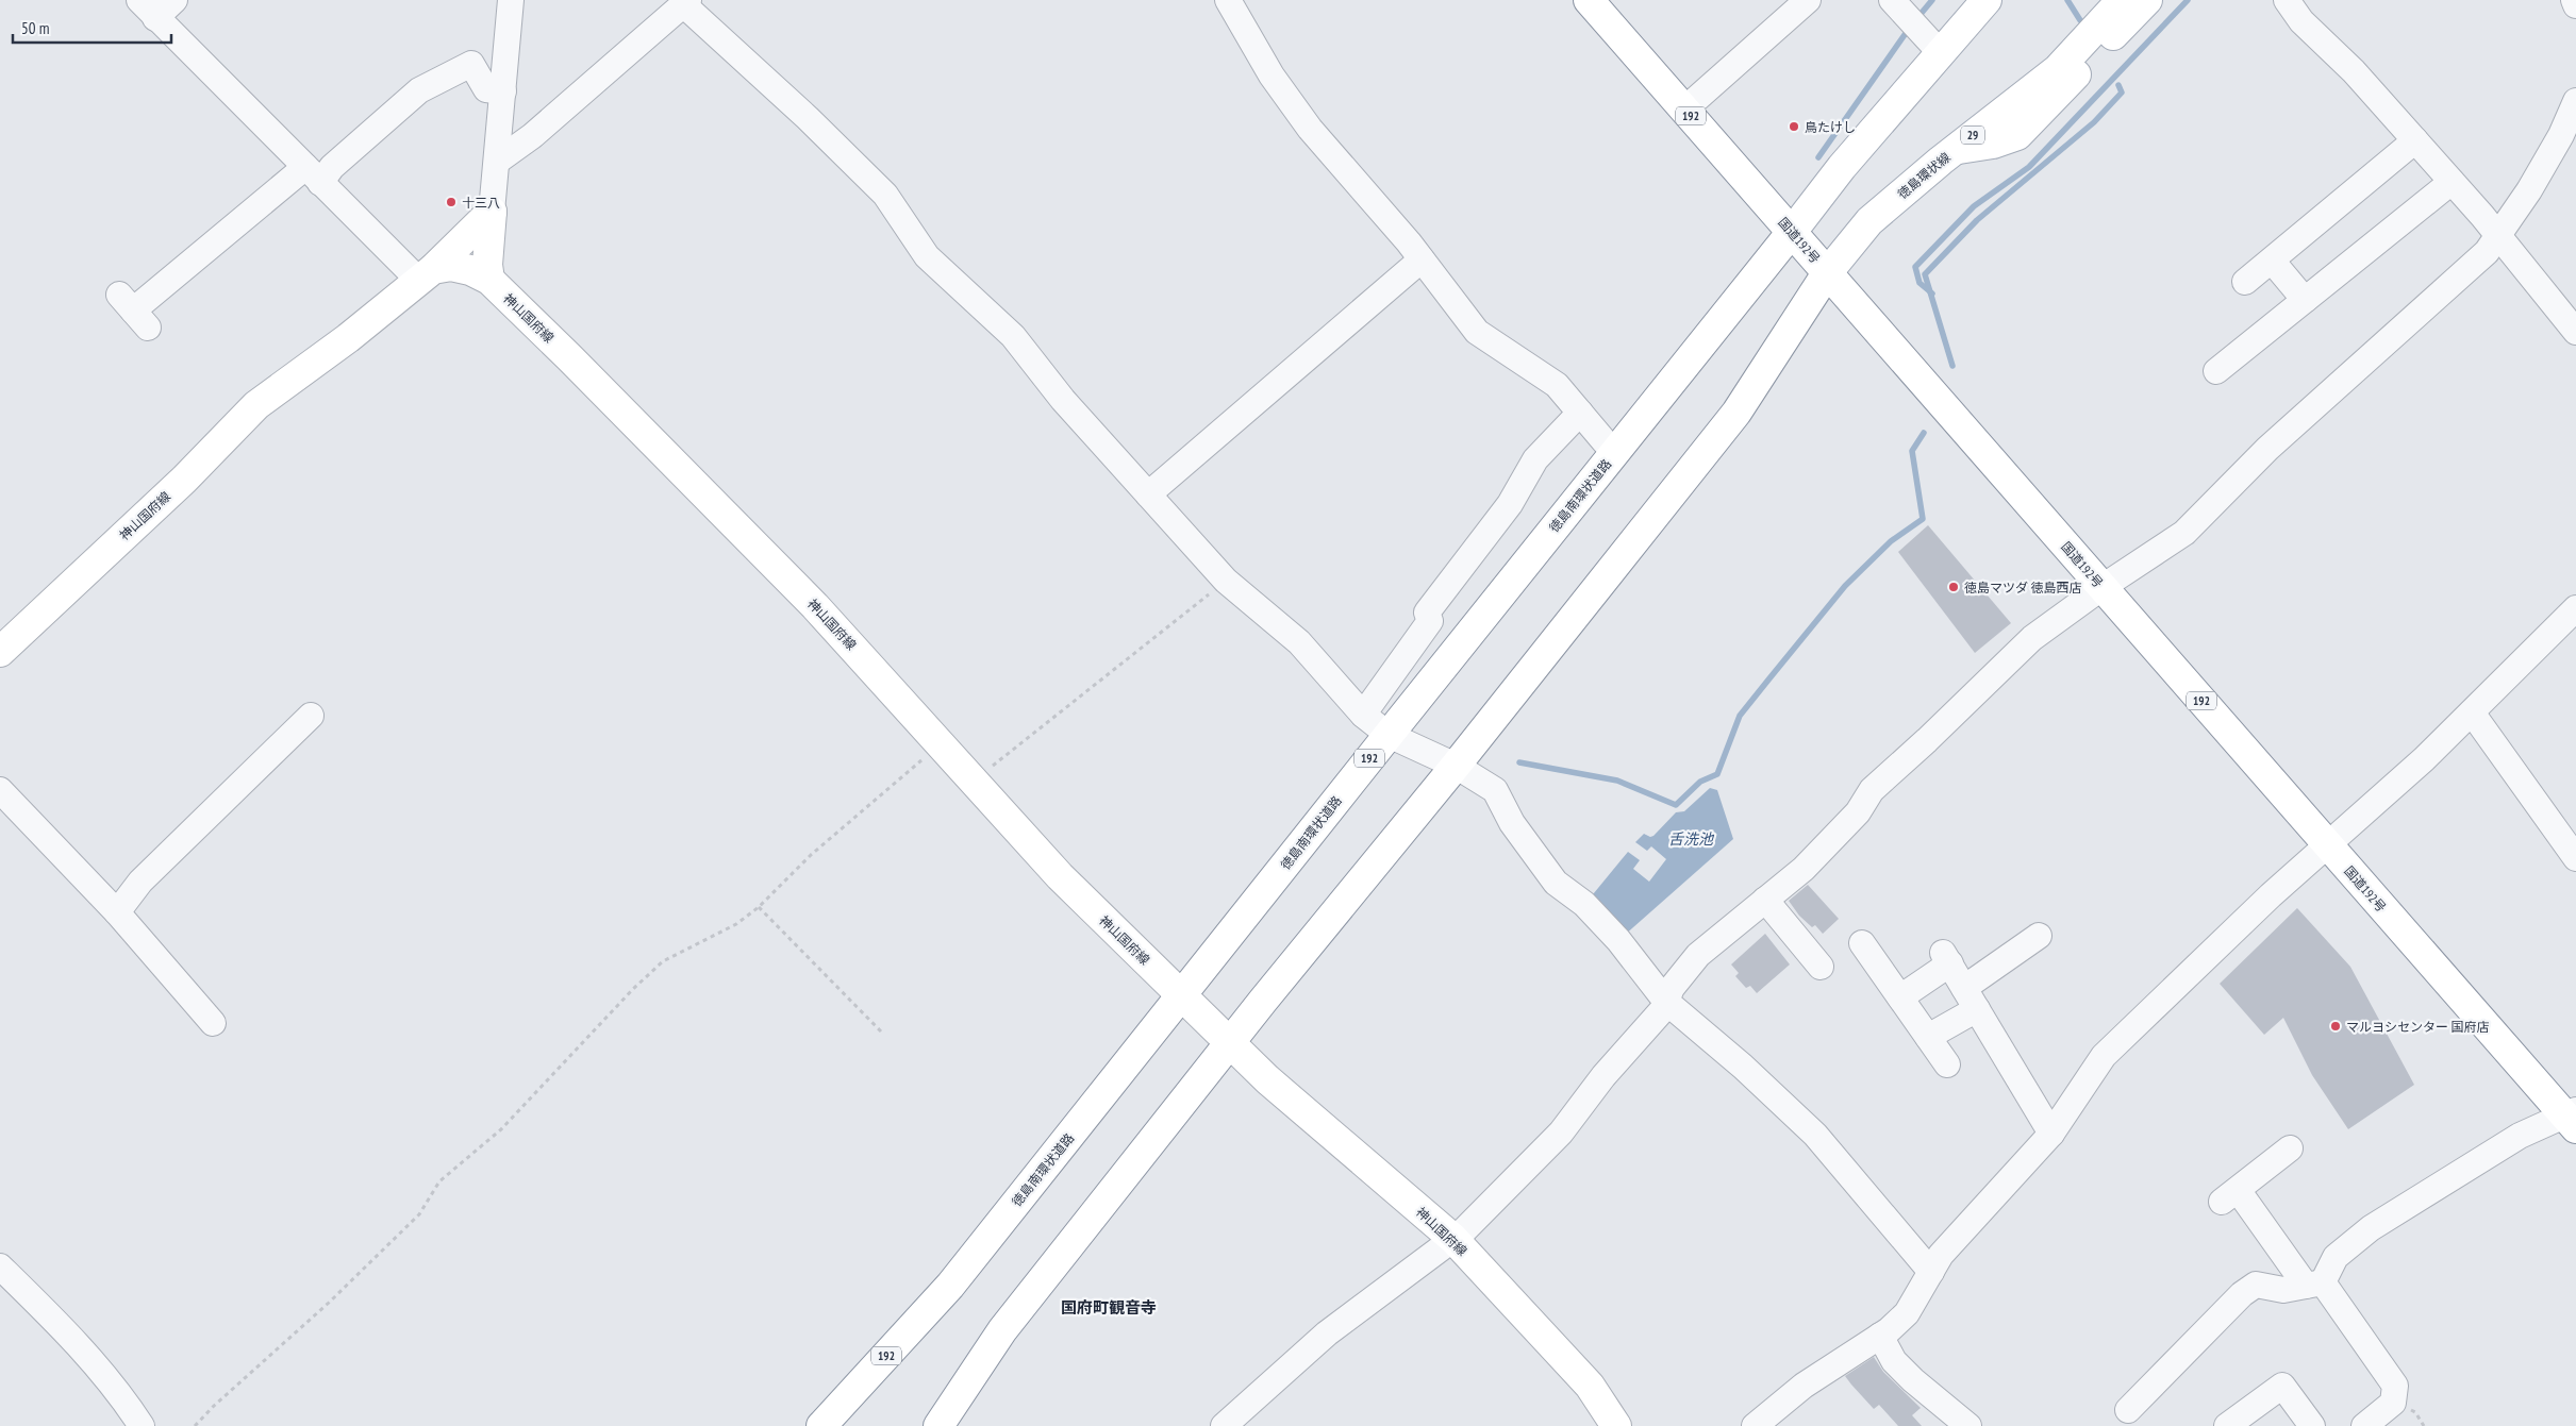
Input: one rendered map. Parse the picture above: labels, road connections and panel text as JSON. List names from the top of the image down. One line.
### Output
{"streets":{"main road":["192","29","徳島環状線","国道192号","神山国府線","徳島南環状道路"]},"crossings":[["徳島環状線","国道192号"],["国道192号","徳島南環状道路"],["神山国府線","徳島南環状道路"]],"districts":["国府町観音寺"],"water":["舌洗池"],"places":["鳥たけし","十三八","徳島マツダ 徳島西店","マルヨシセンター 国府店"],"scale_bar":"50 m"}
